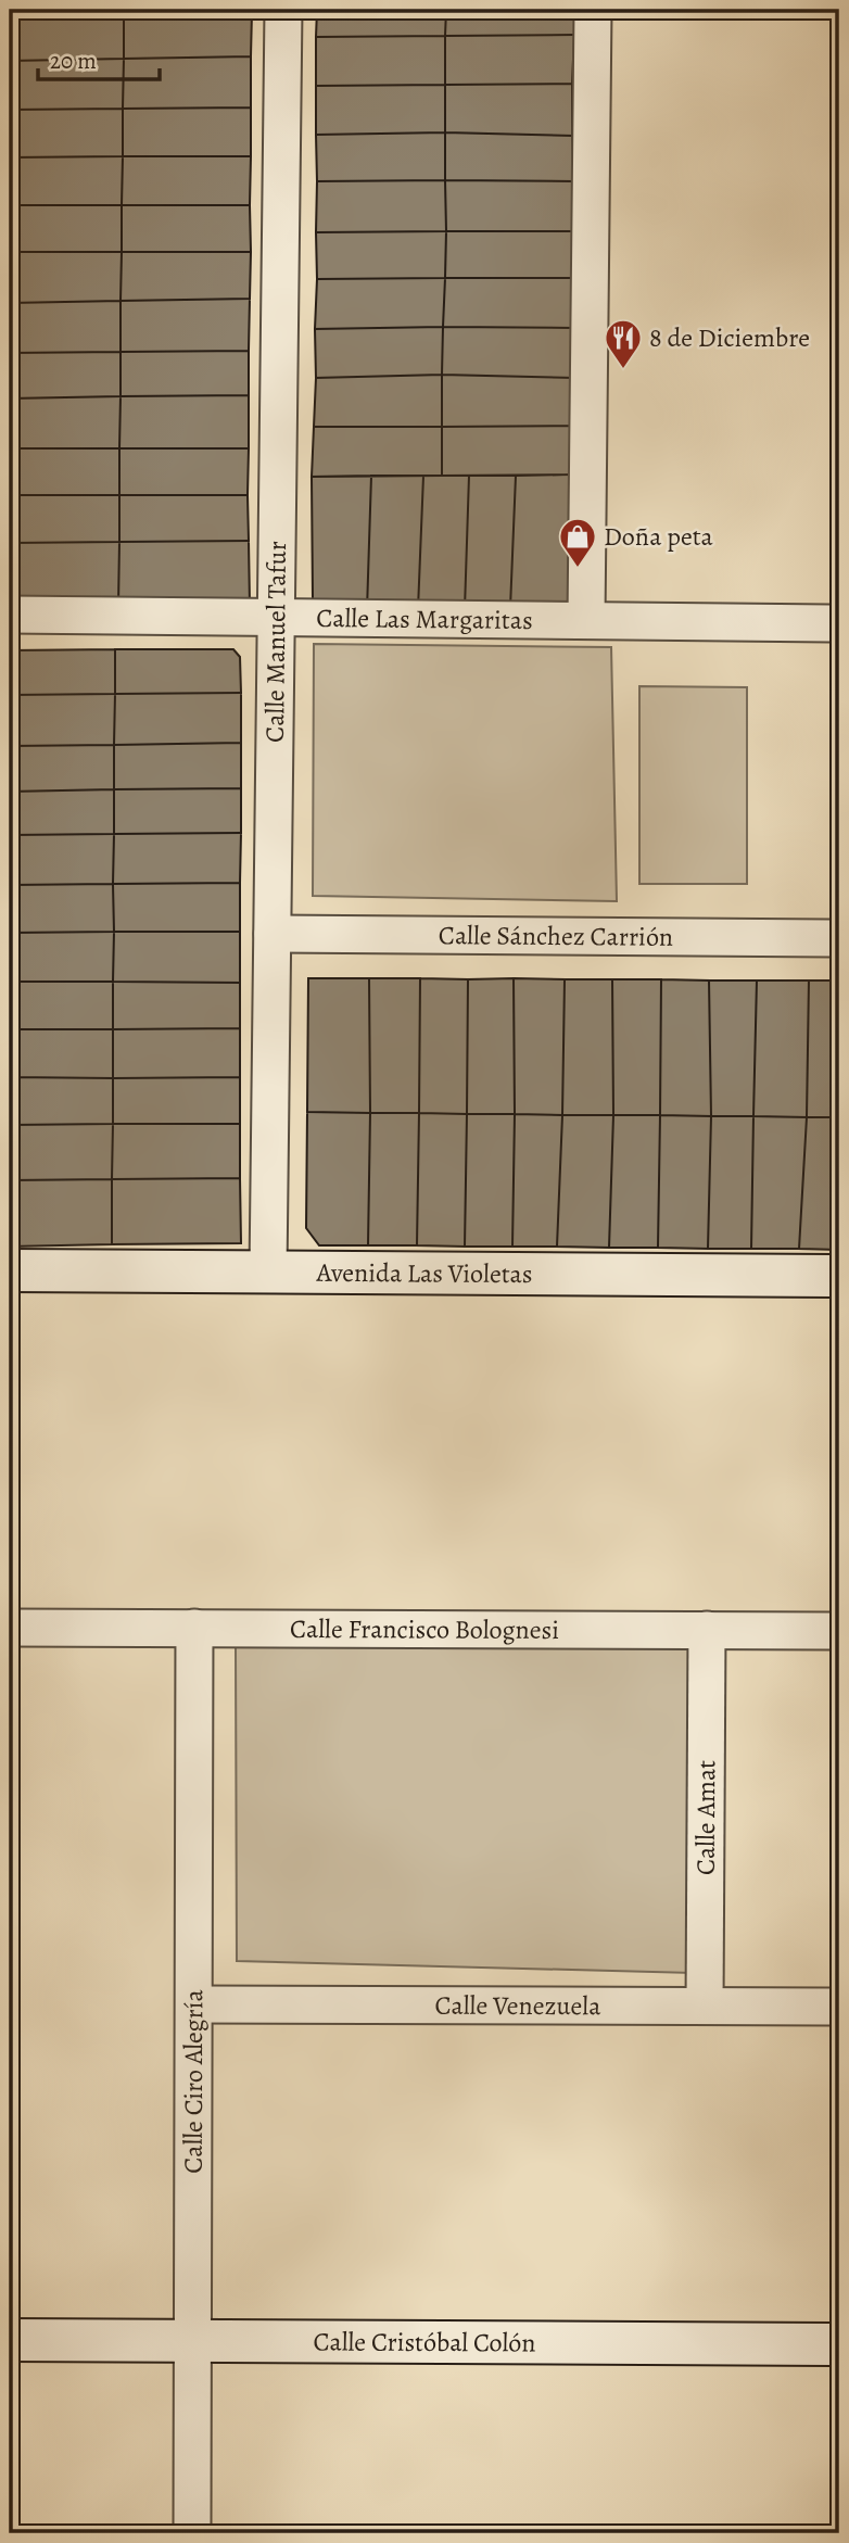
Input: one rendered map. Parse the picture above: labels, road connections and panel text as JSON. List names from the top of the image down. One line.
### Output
{"streets":{"street":["Calle Las Margaritas","Calle Manuel Tafur","Calle Sánchez Carrión","Avenida Las Violetas","Calle Francisco Bolognesi","Calle Amat","Calle Venezuela","Calle Ciro Alegría","Calle Cristóbal Colón"]},"crossings":[["Calle Las Margaritas","Calle Manuel Tafur"],["Calle Manuel Tafur","Calle Sánchez Carrión"],["Calle Manuel Tafur","Avenida Las Violetas"],["Calle Francisco Bolognesi","Calle Amat"],["Calle Francisco Bolognesi","Calle Ciro Alegría"],["Calle Amat","Calle Venezuela"],["Calle Venezuela","Calle Ciro Alegría"],["Calle Ciro Alegría","Calle Cristóbal Colón"]],"places":{"restaurant":["8 de Diciembre"],"shop":["Doña peta"]},"scale_bar":"20 m"}
